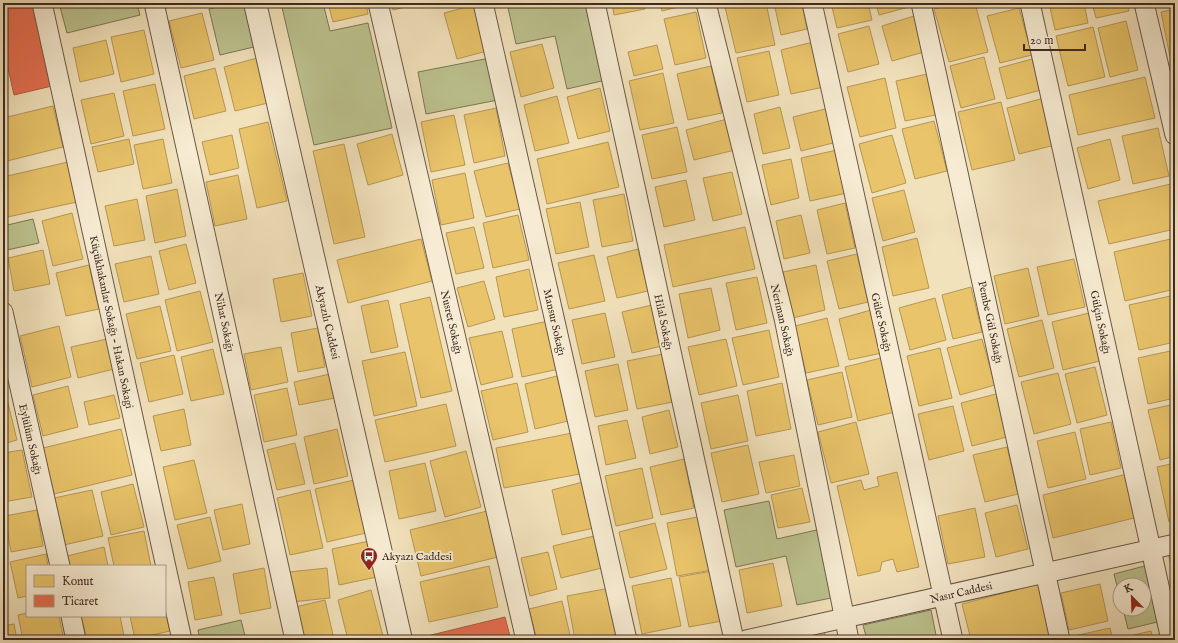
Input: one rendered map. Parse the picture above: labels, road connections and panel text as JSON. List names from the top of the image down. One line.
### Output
{"streets":{"street":["Neriman Sokağı","Küçükhakanlar Sokağı - Hakan Sokagi","Nihat Sokağı","Akyazılı Caddesi","Nusret Sokağı","Mansur Sokağı","Hilal Sokağı","Güler Sokağı","Pembe Gül Sokağı","Gülçin Sokağı","Eylülüm Sokağı","Nasır Caddesi"]},"crossings":[["Neriman Sokağı","Nasır Caddesi"],["Güler Sokağı","Nasır Caddesi"],["Pembe Gül Sokağı","Nasır Caddesi"],["Gülçin Sokağı","Nasır Caddesi"]],"places":{"bus stop":["Akyazı Caddesi"]},"legend":["Konut","Ticaret"],"scale_bar":"20 m","north":"top left"}
